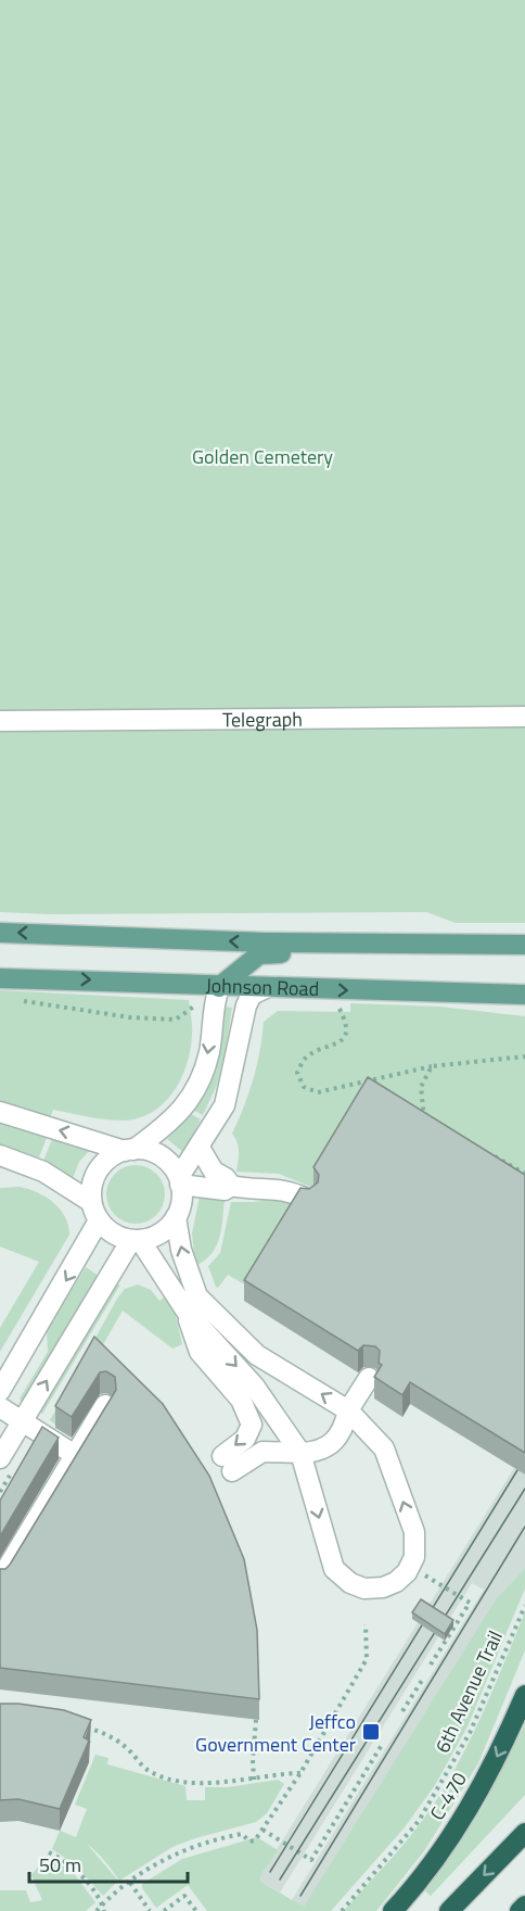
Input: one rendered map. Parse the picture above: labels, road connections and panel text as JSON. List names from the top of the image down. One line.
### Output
{"streets":{"highway":["C-470"],"main road":["Johnson Road"],"street":["Telegraph"],"path":["6th Avenue Trail"]},"parks":["Golden Cemetery"],"places":{"transit":["Jeffco Government Center"]},"scale_bar":"50 m"}
